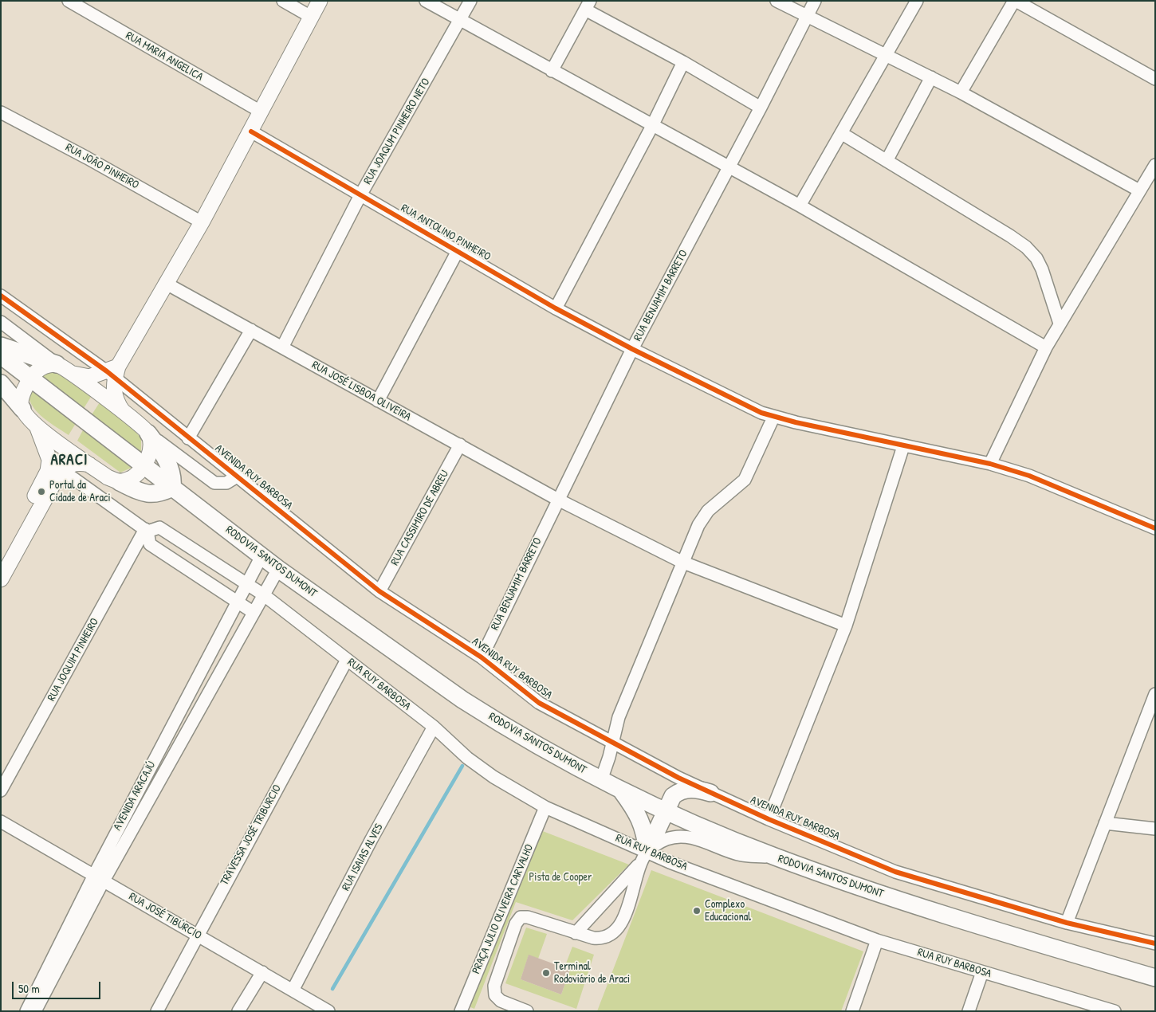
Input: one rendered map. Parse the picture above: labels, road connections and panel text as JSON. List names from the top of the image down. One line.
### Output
{"streets":{"highway":["RODOVIA SANTOS DUMONT"],"street":["RUA MARIA ANGELICA","RUA JOAQUM PINHEIRO NETO","RUA JOÃO PINHEIRO","RUA ANTOLINO PINHEIRO","RUA BENJAMIM BARRETO","RUA JOSÉ LISBOA OLIVEIRA","AVENIDA RUY BARBOSA","RUA CASSIMIRO DE ABREU","RUA JOQUIM PINHEIRO","RUA RUY BARBOSA","AVENIDA ARACAJÚ","TRAVESSA JOSÉ TRIBURCIO","RUA ISAIAS ALVES","PRAÇA JULIO OLIVEIRA CARVALHO","RUA JOSÉ TIBÚRCIO"]},"crossings":[["RUA JOAQUM PINHEIRO NETO","RUA ANTOLINO PINHEIRO"],["RUA JOAQUM PINHEIRO NETO","RUA JOSÉ LISBOA OLIVEIRA"],["RUA ANTOLINO PINHEIRO","RUA BENJAMIM BARRETO"],["RUA BENJAMIM BARRETO","RUA JOSÉ LISBOA OLIVEIRA"],["RUA BENJAMIM BARRETO","AVENIDA RUY BARBOSA"],["RUA JOSÉ LISBOA OLIVEIRA","RUA CASSIMIRO DE ABREU"],["AVENIDA RUY BARBOSA","RUA CASSIMIRO DE ABREU"],["RODOVIA SANTOS DUMONT","AVENIDA ARACAJÚ"],["RUA JOQUIM PINHEIRO","RUA RUY BARBOSA"],["RUA RUY BARBOSA","AVENIDA ARACAJÚ"],["RUA RUY BARBOSA","TRAVESSA JOSÉ TRIBURCIO"],["RUA RUY BARBOSA","RUA ISAIAS ALVES"],["RUA RUY BARBOSA","PRAÇA JULIO OLIVEIRA CARVALHO"],["AVENIDA ARACAJÚ","RUA JOSÉ TIBÚRCIO"],["TRAVESSA JOSÉ TRIBURCIO","RUA JOSÉ TIBÚRCIO"],["RUA ISAIAS ALVES","RUA JOSÉ TIBÚRCIO"]],"districts":["ARACI"],"parks":["Pista de Cooper"],"places":["Portal da Cidade de Araci","Complexo Educacional","Terminal Rodoviário de Araci"],"scale_bar":"50 m"}
